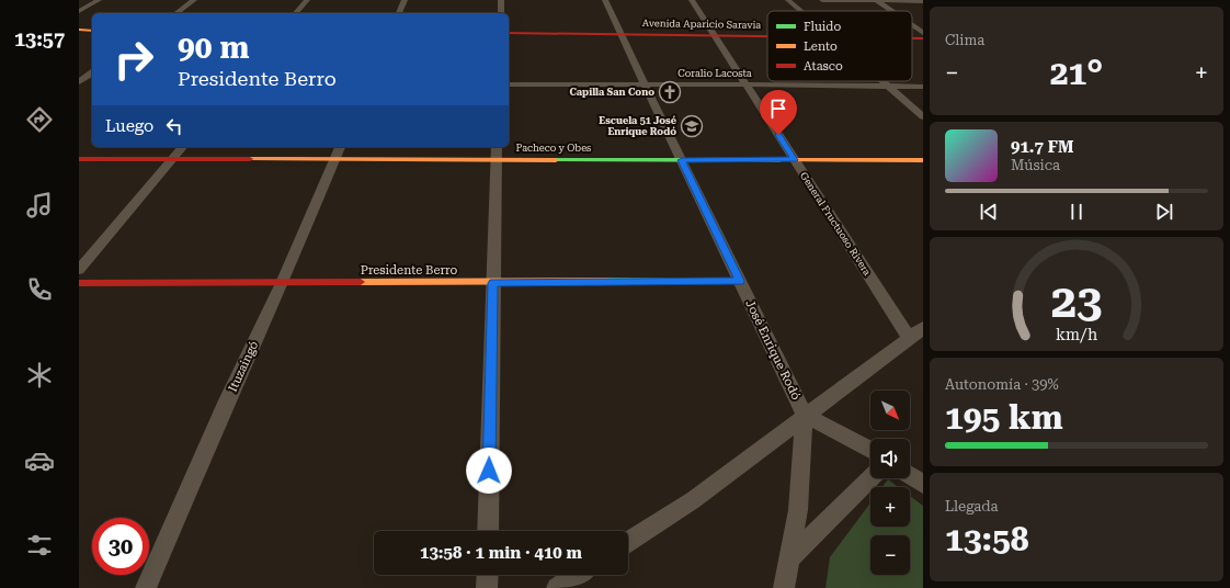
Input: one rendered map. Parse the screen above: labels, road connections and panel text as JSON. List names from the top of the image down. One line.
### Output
{"streets":{"street":["Avenida Aparicio Saravia","Coralio Lacosta","Pacheco y Obes","General Fructuoso Rivera","Presidente Berro","José Enrique Rodó","Ituzaingó"]},"crossings":[["Avenida Aparicio Saravia","General Fructuoso Rivera"],["Avenida Aparicio Saravia","José Enrique Rodó"],["Coralio Lacosta","General Fructuoso Rivera"],["Coralio Lacosta","José Enrique Rodó"],["Pacheco y Obes","General Fructuoso Rivera"],["Pacheco y Obes","José Enrique Rodó"],["Pacheco y Obes","Ituzaingó"],["Presidente Berro","José Enrique Rodó"],["Presidente Berro","Ituzaingó"]],"places":{"church":["Capilla San Cono"],"school or university":["Escuela 51 José Enrique Rodó"]},"legend":["Fluido","Lento","Atasco"],"north":"bottom right","page":{"tabs":"13:57","tile":["Clima",["Autonomía · 39%","195 km"],["Llegada","13:58"]],"turn":["90 m","Presidente Berro"],"heat":["−","21°","+"],"then":"Luego","song":["91.7 FM","Música"],"map_buttons":["+","−"],"limit":"30","trip":"13:58 · 1 min · 410 m","gauge":["23","km/h"]}}
